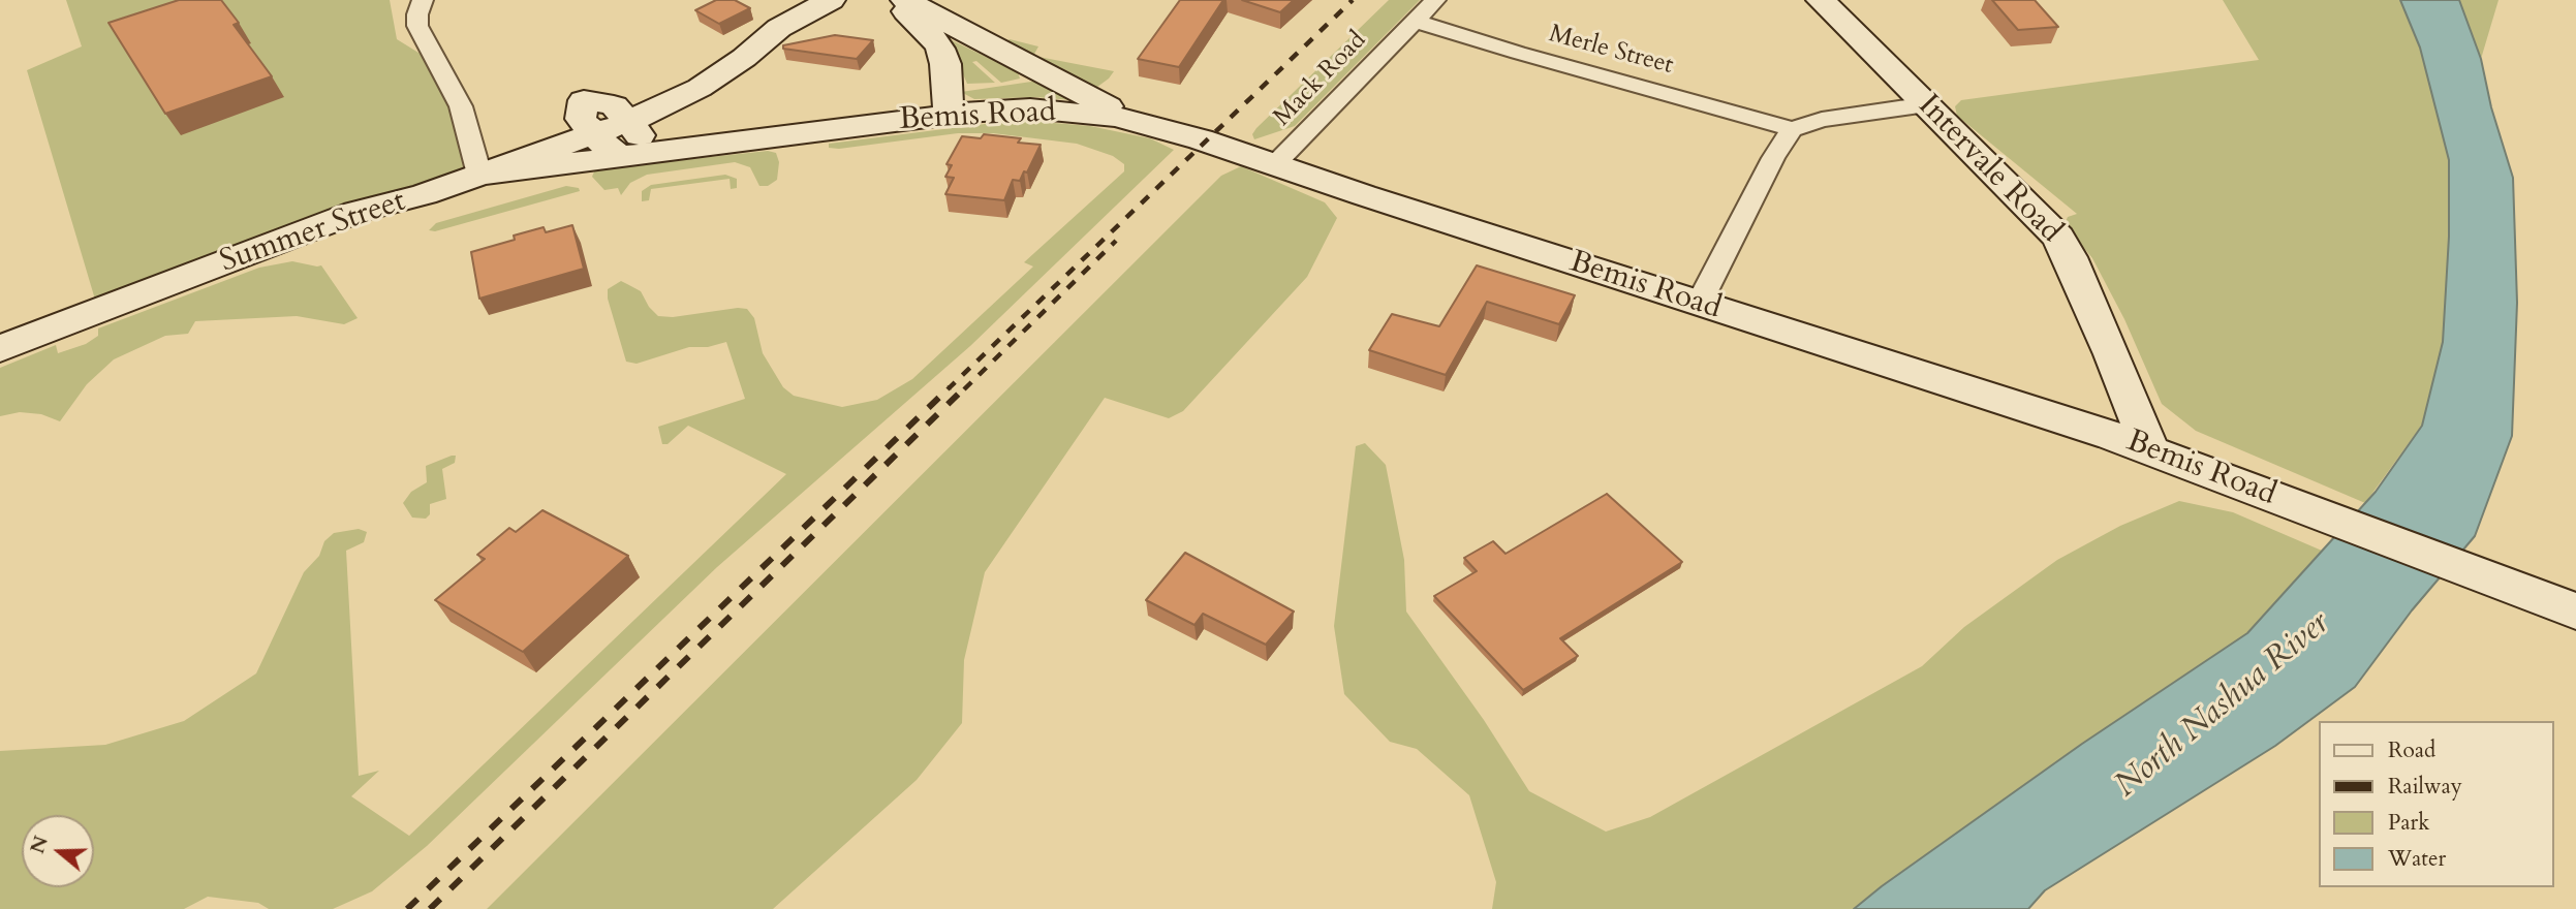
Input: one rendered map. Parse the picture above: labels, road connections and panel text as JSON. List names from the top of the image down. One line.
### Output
{"streets":{"main road":["Bemis Road","Intervale Road","Summer Street"],"street":["Merle Street","Mack Road"]},"crossings":[["Merle Street","Mack Road"],["Mack Road","Bemis Road"],["Bemis Road","Intervale Road"],["Bemis Road","Summer Street"]],"water":["North Nashua River"],"legend":["Road","Railway","Park","Water"],"north":"left"}
